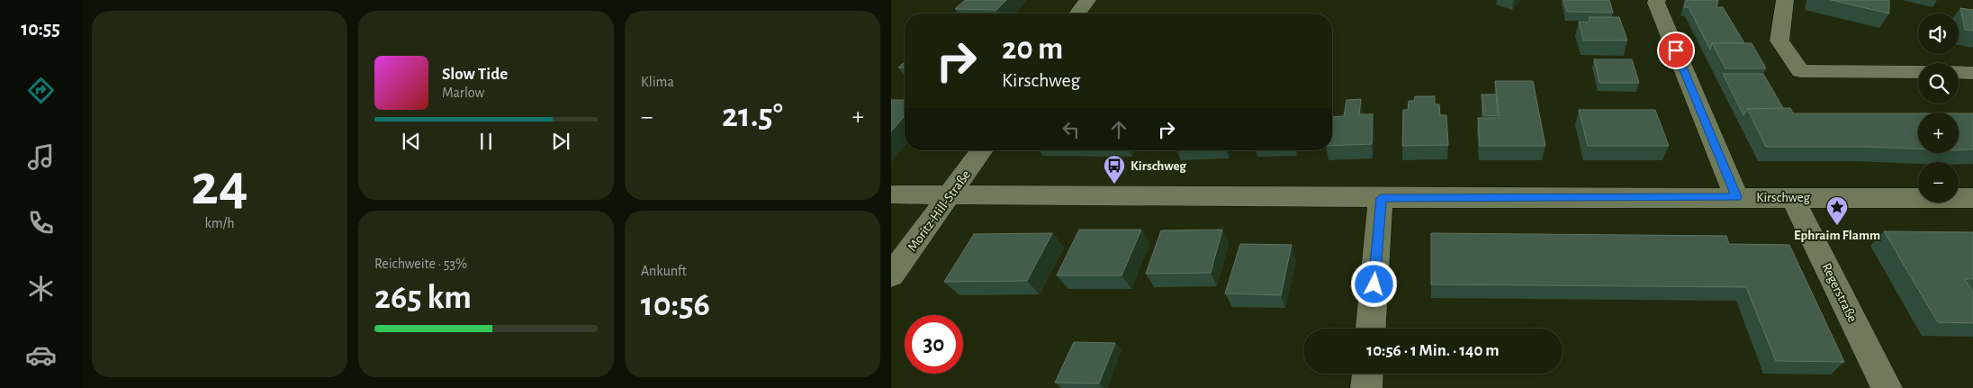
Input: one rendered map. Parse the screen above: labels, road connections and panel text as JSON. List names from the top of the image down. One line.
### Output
{"streets":{"street":["Kirschweg","Moritz-Hill-Straße","Regerstraße"]},"crossings":[["Kirschweg","Moritz-Hill-Straße"],["Kirschweg","Regerstraße"]],"places":{"bus stop":["Kirschweg"],"place":["Ephraim Flamm"]},"page":{"tabs":"10:55","tile":[["24","km/h"],"Klima",["Reichweite · 53%","265 km"],["Ankunft","10:56"]],"map_buttons":["+","−"],"turn":["20 m","Kirschweg"],"song":["Slow Tide","Marlow"],"heat":["−","21.5°","+"],"limit":"30","trip":"10:56 · 1 Min. · 140 m"}}
